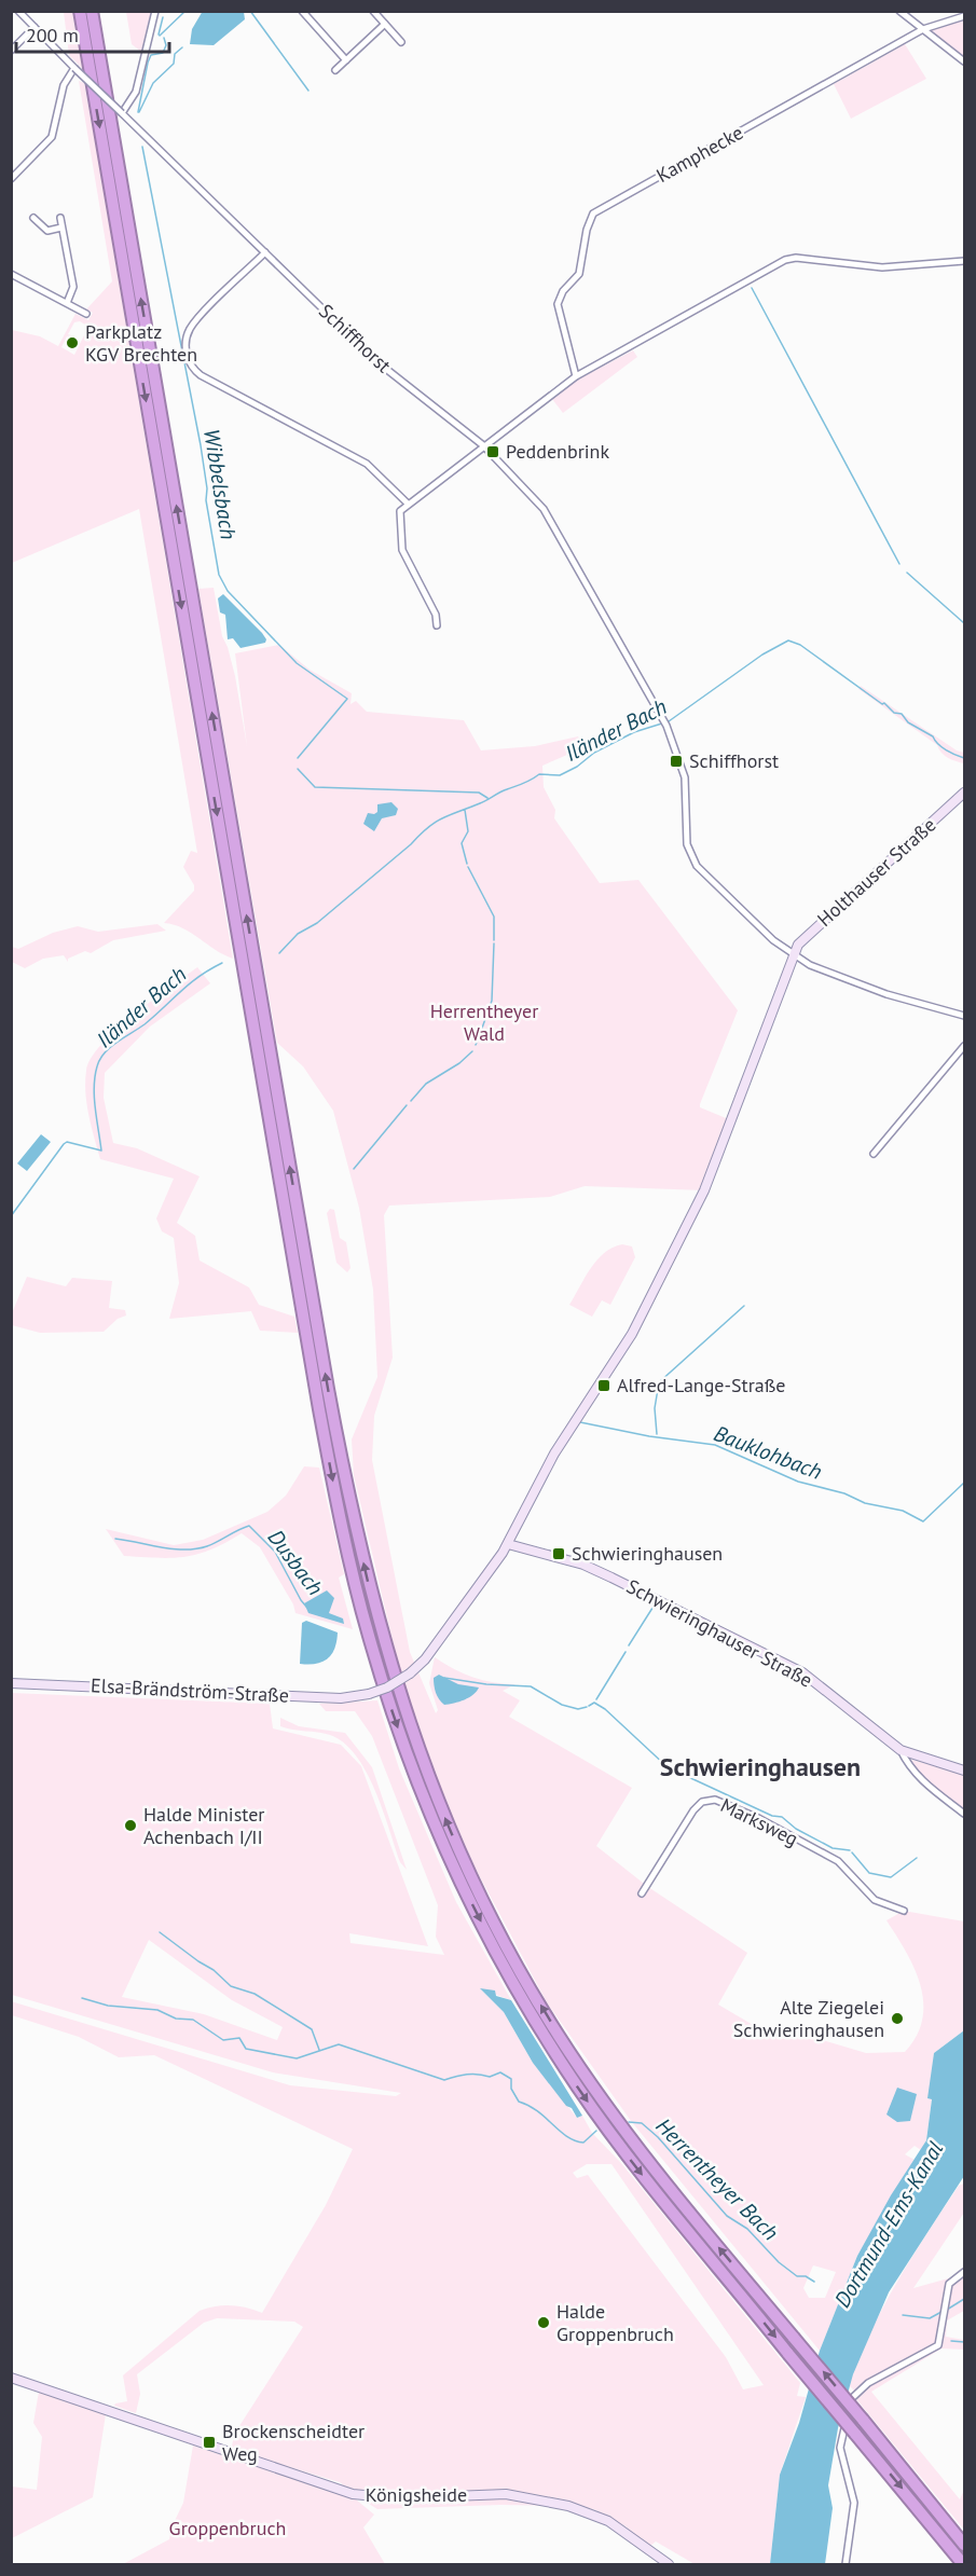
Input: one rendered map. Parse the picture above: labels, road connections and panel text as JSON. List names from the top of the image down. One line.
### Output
{"streets":{"street":["Kamphecke","Schiffhorst","Holthauser Straße","Schwieringhauser Straße","Elsa-Brändström-Straße","Marksweg","Königsheide"]},"crossings":[["Schiffhorst","Holthauser Straße"],["Schwieringhauser Straße","Elsa-Brändström-Straße"]],"districts":["Schwieringhausen"],"water":["Wibbelsbach","Iländer Bach","Bauklohbach","Dusbach","Herrentheyer Bach","Dortmund-Ems-Kanal"],"parks":["Herrentheyer Wald","Groppenbruch"],"places":{"other":["Parkplatz KGV Brechten","Halde Minister Achenbach I/II","Alte Ziegelei Schwieringhausen","Halde Groppenbruch"],"transit":["Peddenbrink","Schiffhorst","Alfred-Lange-Straße","Schwieringhausen","Brockenscheidter Weg"]},"scale_bar":"200 m"}
